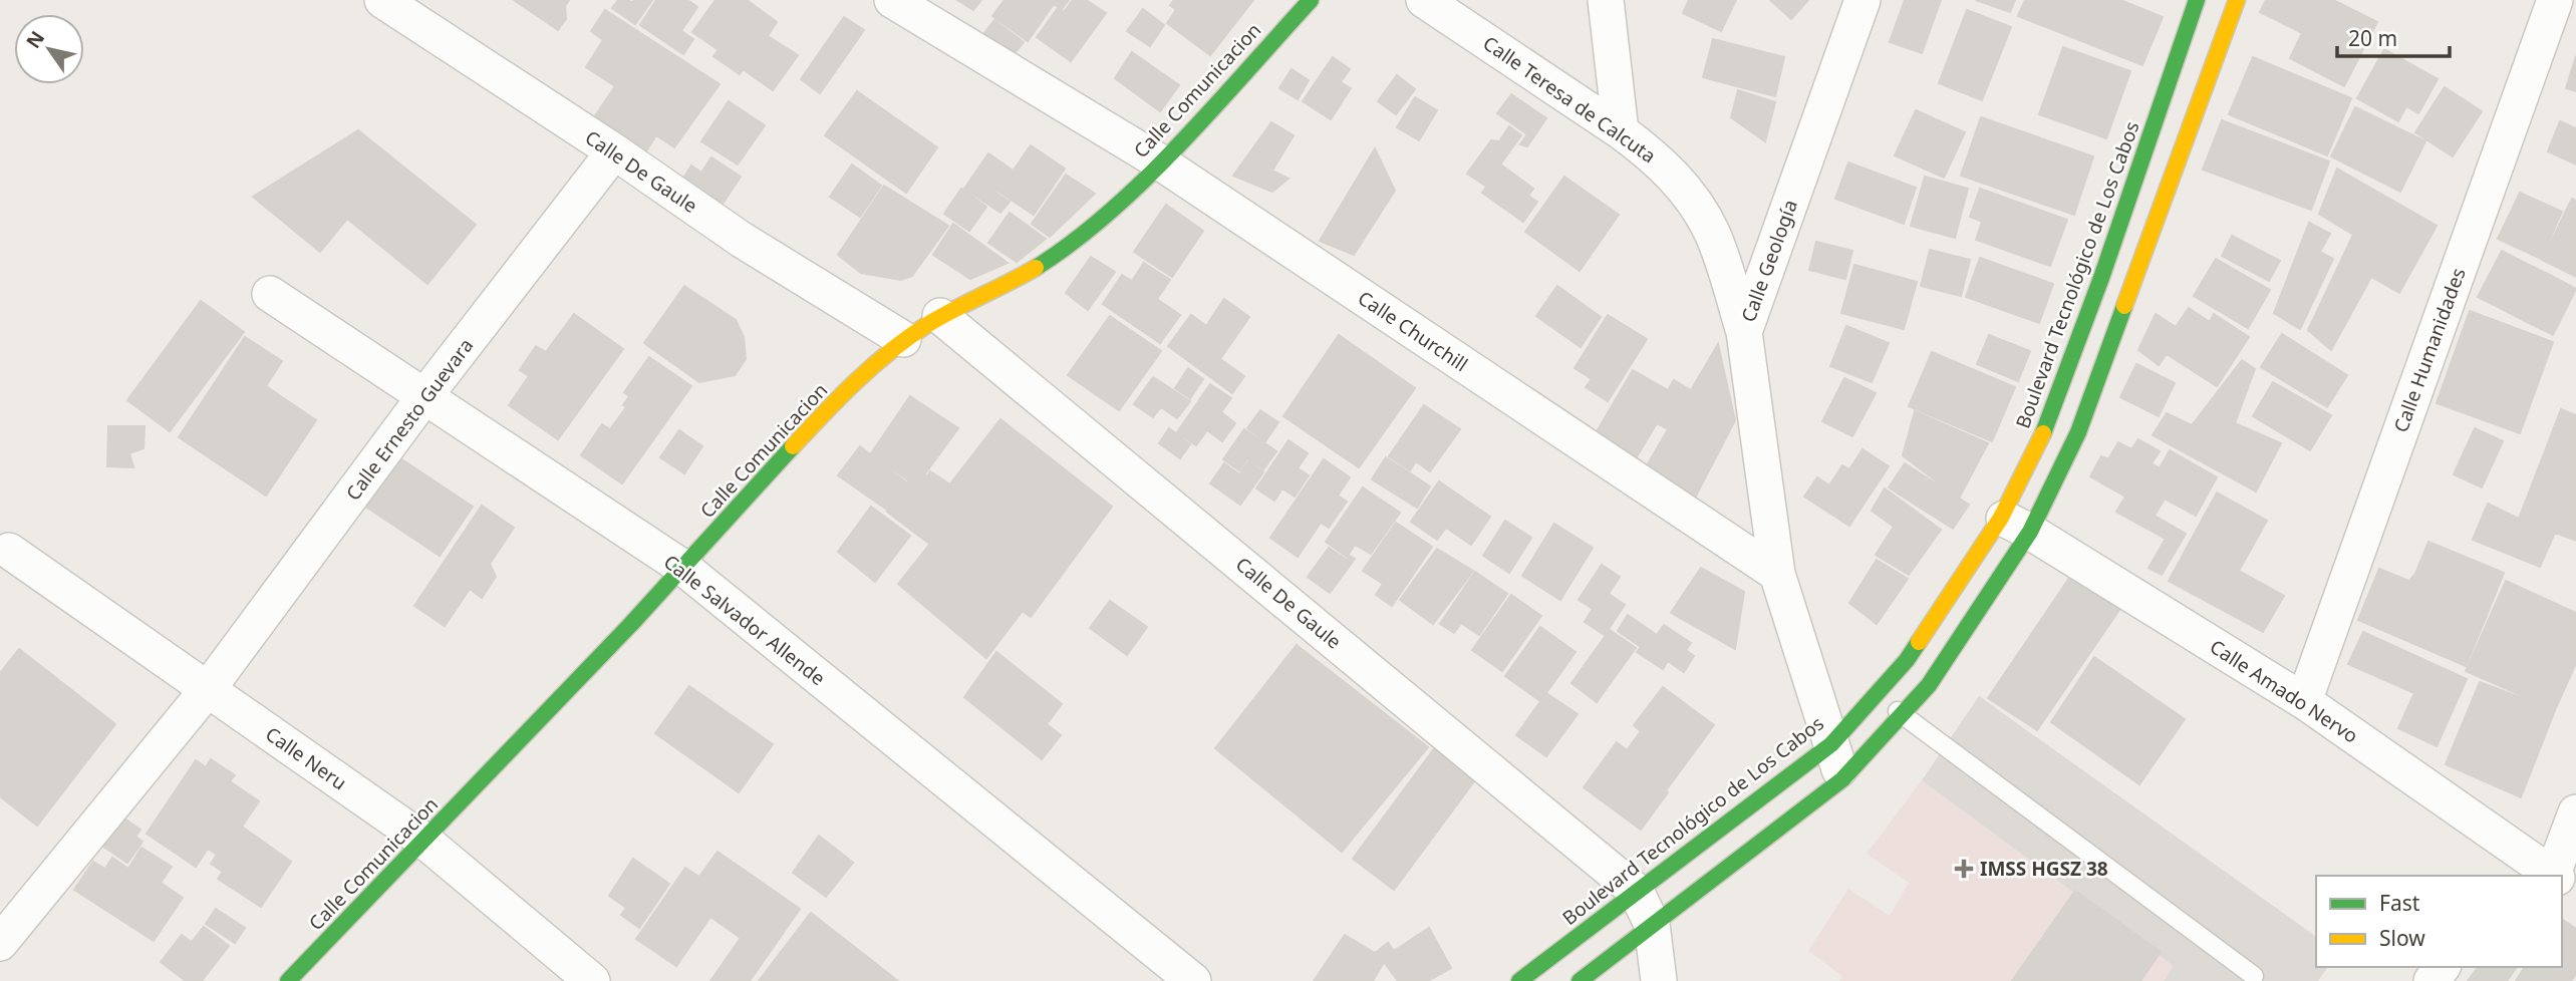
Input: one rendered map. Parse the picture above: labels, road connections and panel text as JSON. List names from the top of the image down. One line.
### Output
{"streets":{"street":["Calle Comunicacion","Calle Teresa de Calcuta","Calle De Gaule","Calle Geología","Boulevard Tecnológico de Los Cabos","Calle Churchill","Calle Humanidades","Calle Ernesto Guevara","Calle Salvador Allende","Calle Amado Nervo","Calle Neru"]},"crossings":[["Calle Comunicacion","Calle De Gaule"],["Calle Comunicacion","Calle Churchill"],["Calle Comunicacion","Calle Salvador Allende"],["Calle Comunicacion","Calle Neru"],["Calle Teresa de Calcuta","Calle Geología"],["Calle De Gaule","Boulevard Tecnológico de Los Cabos"],["Calle De Gaule","Calle Ernesto Guevara"],["Calle Geología","Calle Churchill"],["Boulevard Tecnológico de Los Cabos","Calle Amado Nervo"],["Calle Humanidades","Calle Amado Nervo"],["Calle Ernesto Guevara","Calle Salvador Allende"],["Calle Ernesto Guevara","Calle Neru"]],"places":{"health":["IMSS HGSZ 38"]},"legend":["Fast","Slow"],"scale_bar":"20 m","north":"top left"}
